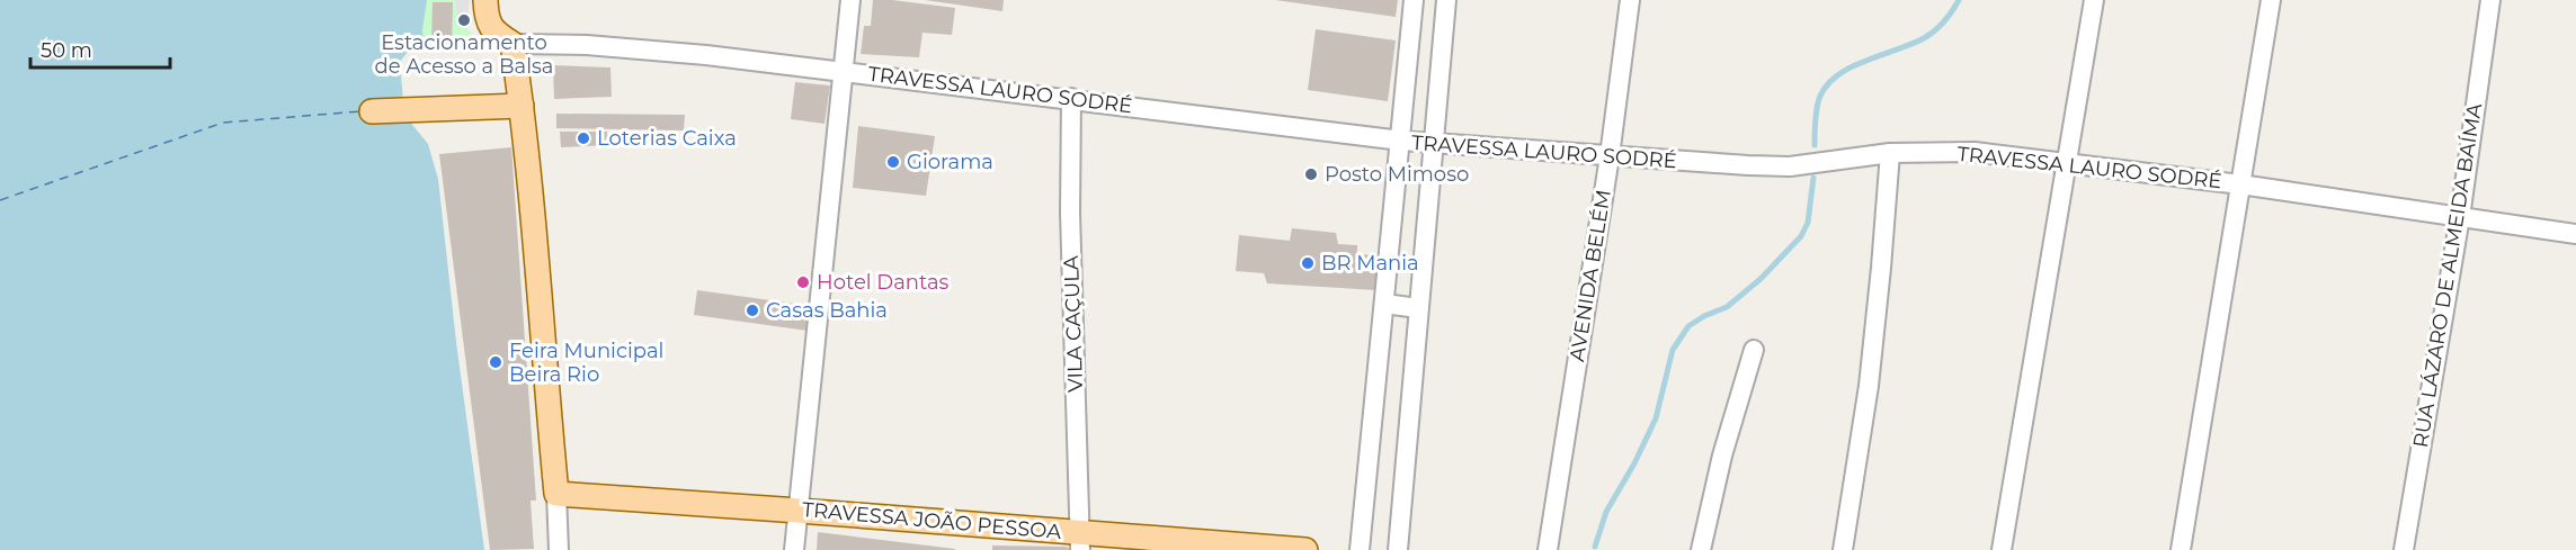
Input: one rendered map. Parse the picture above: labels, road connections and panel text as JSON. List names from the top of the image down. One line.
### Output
{"streets":{"main road":["TRAVESSA JOÃO PESSOA"],"street":["TRAVESSA LAURO SODRÉ","AVENIDA BELÉM","RUA LÁZARO DE ALMEIDA BAÍMA","VILA CAÇULA"]},"crossings":[["TRAVESSA LAURO SODRÉ","AVENIDA BELÉM"],["TRAVESSA LAURO SODRÉ","RUA LÁZARO DE ALMEIDA BAÍMA"],["TRAVESSA LAURO SODRÉ","VILA CAÇULA"],["VILA CAÇULA","TRAVESSA JOÃO PESSOA"]],"places":["Estacionamento de Acesso a Balsa","Loterias Caixa","Giorama","Posto Mimoso","BR Mania","Hotel Dantas","Casas Bahia","Feira Municipal Beira Rio"],"scale_bar":"50 m"}
